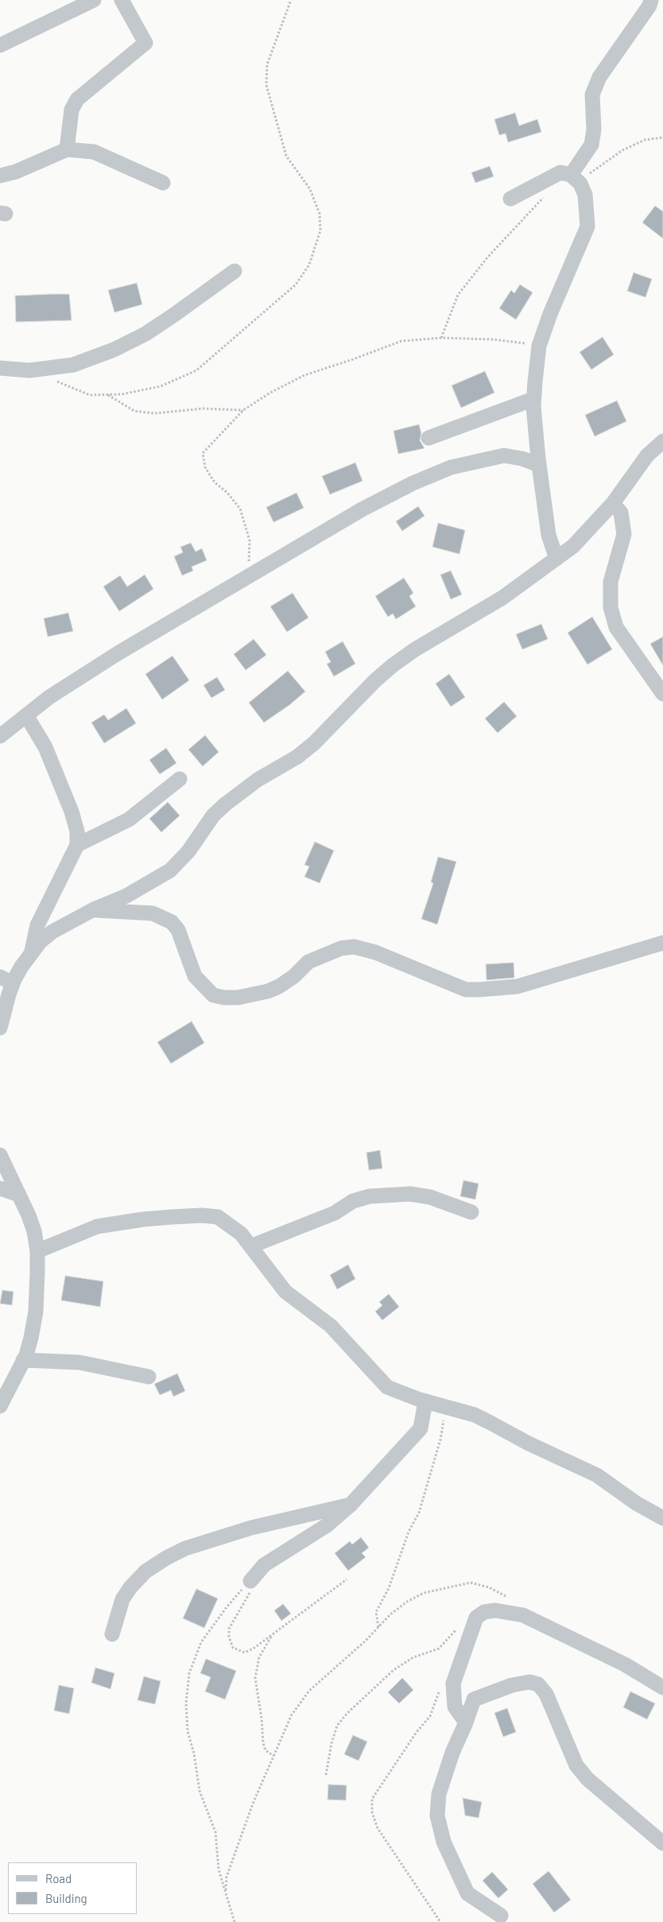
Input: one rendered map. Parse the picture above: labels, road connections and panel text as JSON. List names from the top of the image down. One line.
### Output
{"legend":["Road","Building"]}
